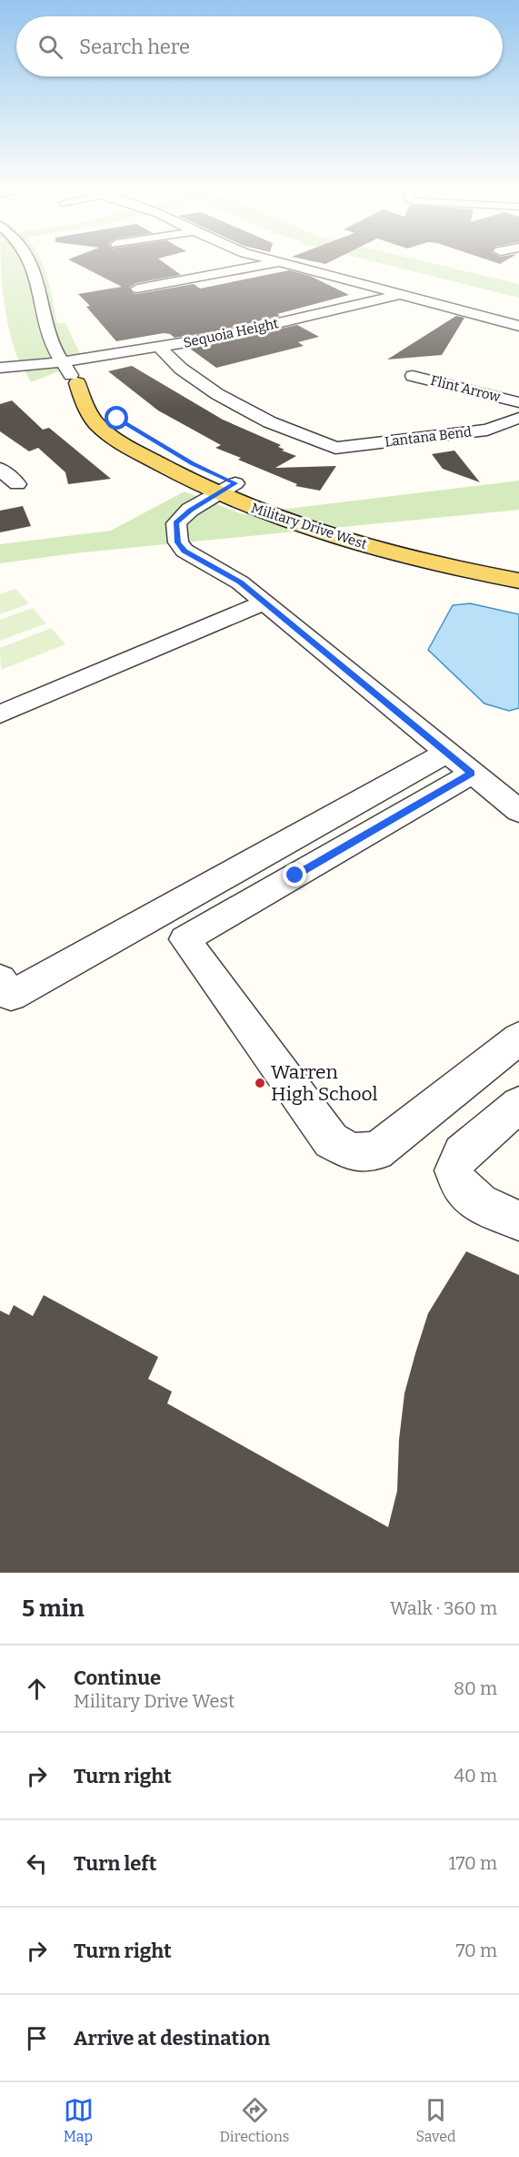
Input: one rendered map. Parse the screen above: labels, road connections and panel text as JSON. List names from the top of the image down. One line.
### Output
{"streets":{"main road":["Military Drive West"],"street":["Sequoia Height","Flint Arrow","Lantana Bend"]},"crossings":[["Sequoia Height","Lantana Bend"],["Sequoia Height","Military Drive West"]],"places":["Warren High School"],"page":{"search":"Search here","heading":["5 min","Walk · 360 m"],"list":[["Continue","Military Drive West","80 m"],["Turn right","40 m"],["Turn left","170 m"],["Turn right","70 m"],"Arrive at destination"],"nav":["Map","Directions","Saved"]}}
